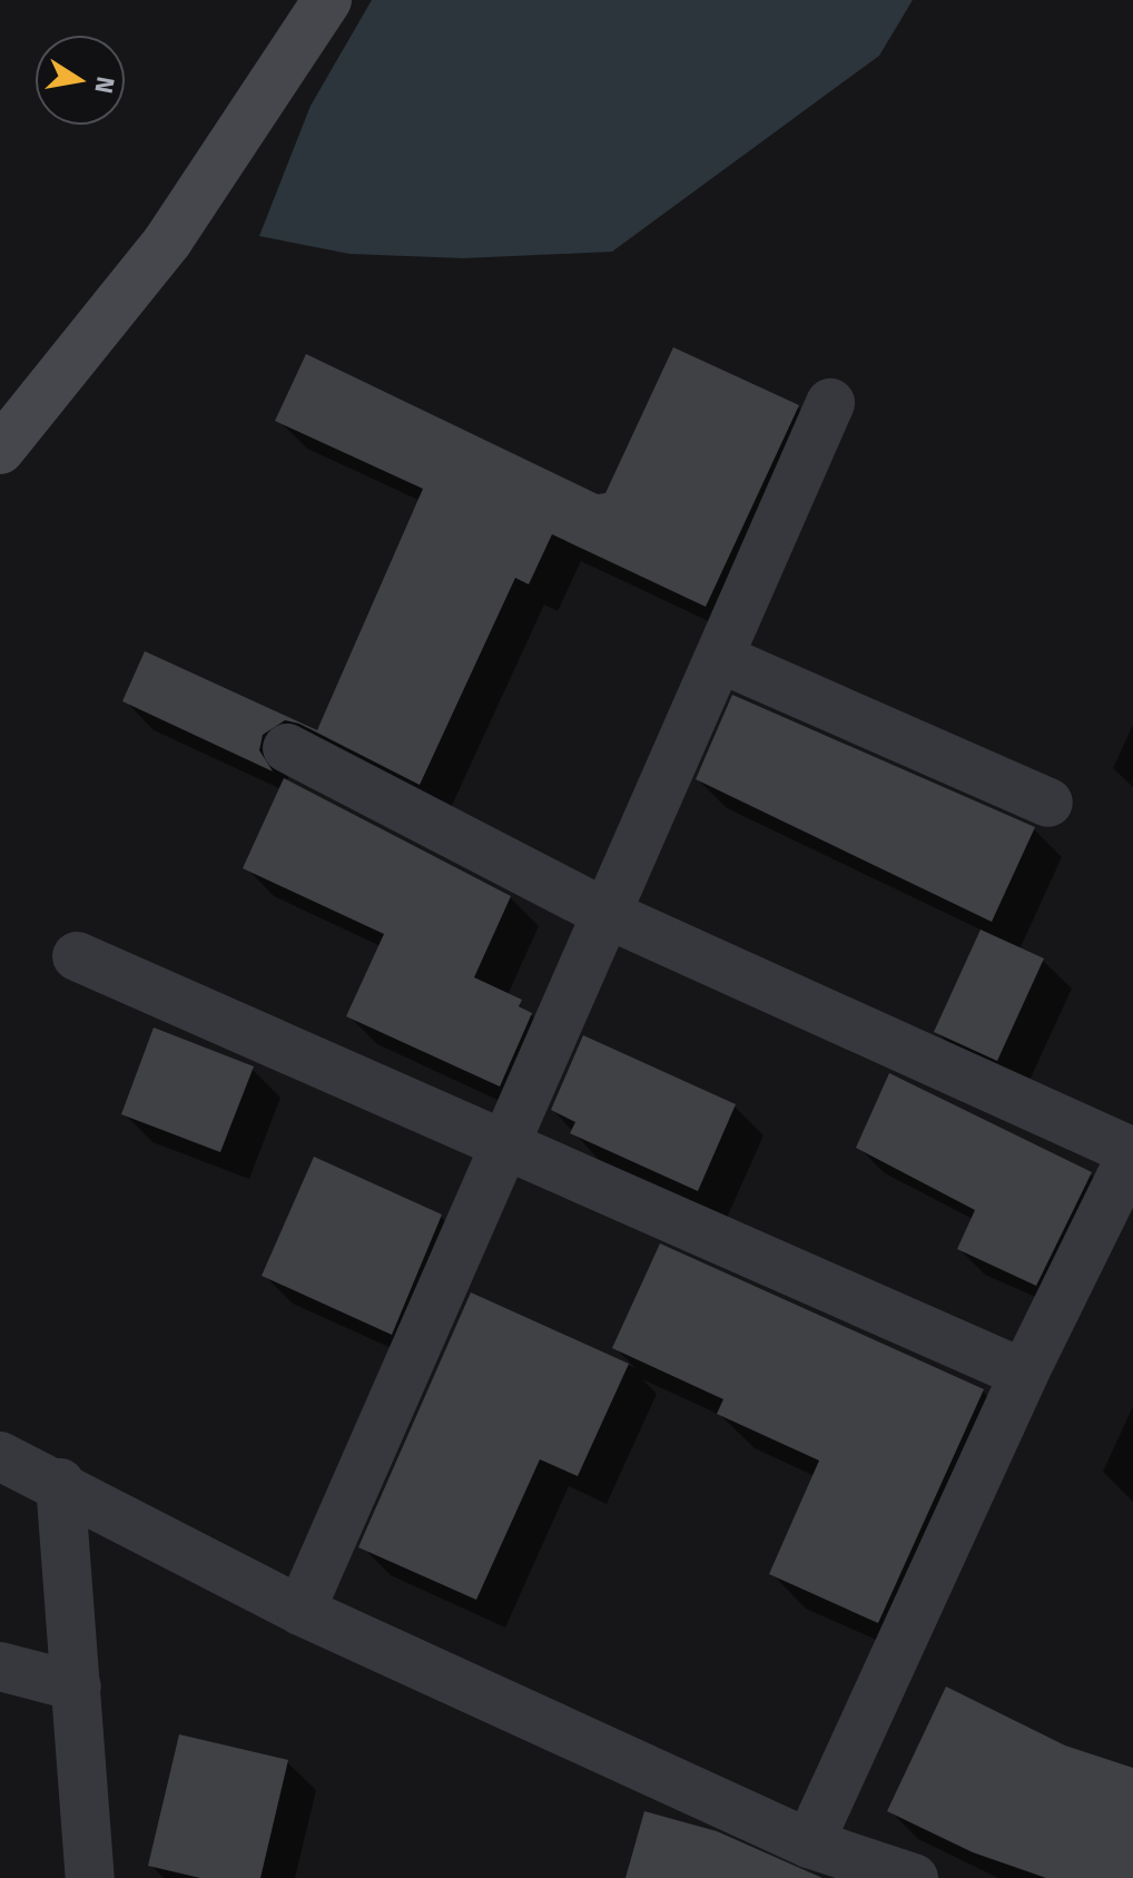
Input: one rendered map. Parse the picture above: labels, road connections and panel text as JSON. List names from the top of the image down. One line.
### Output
{"north":"right"}
